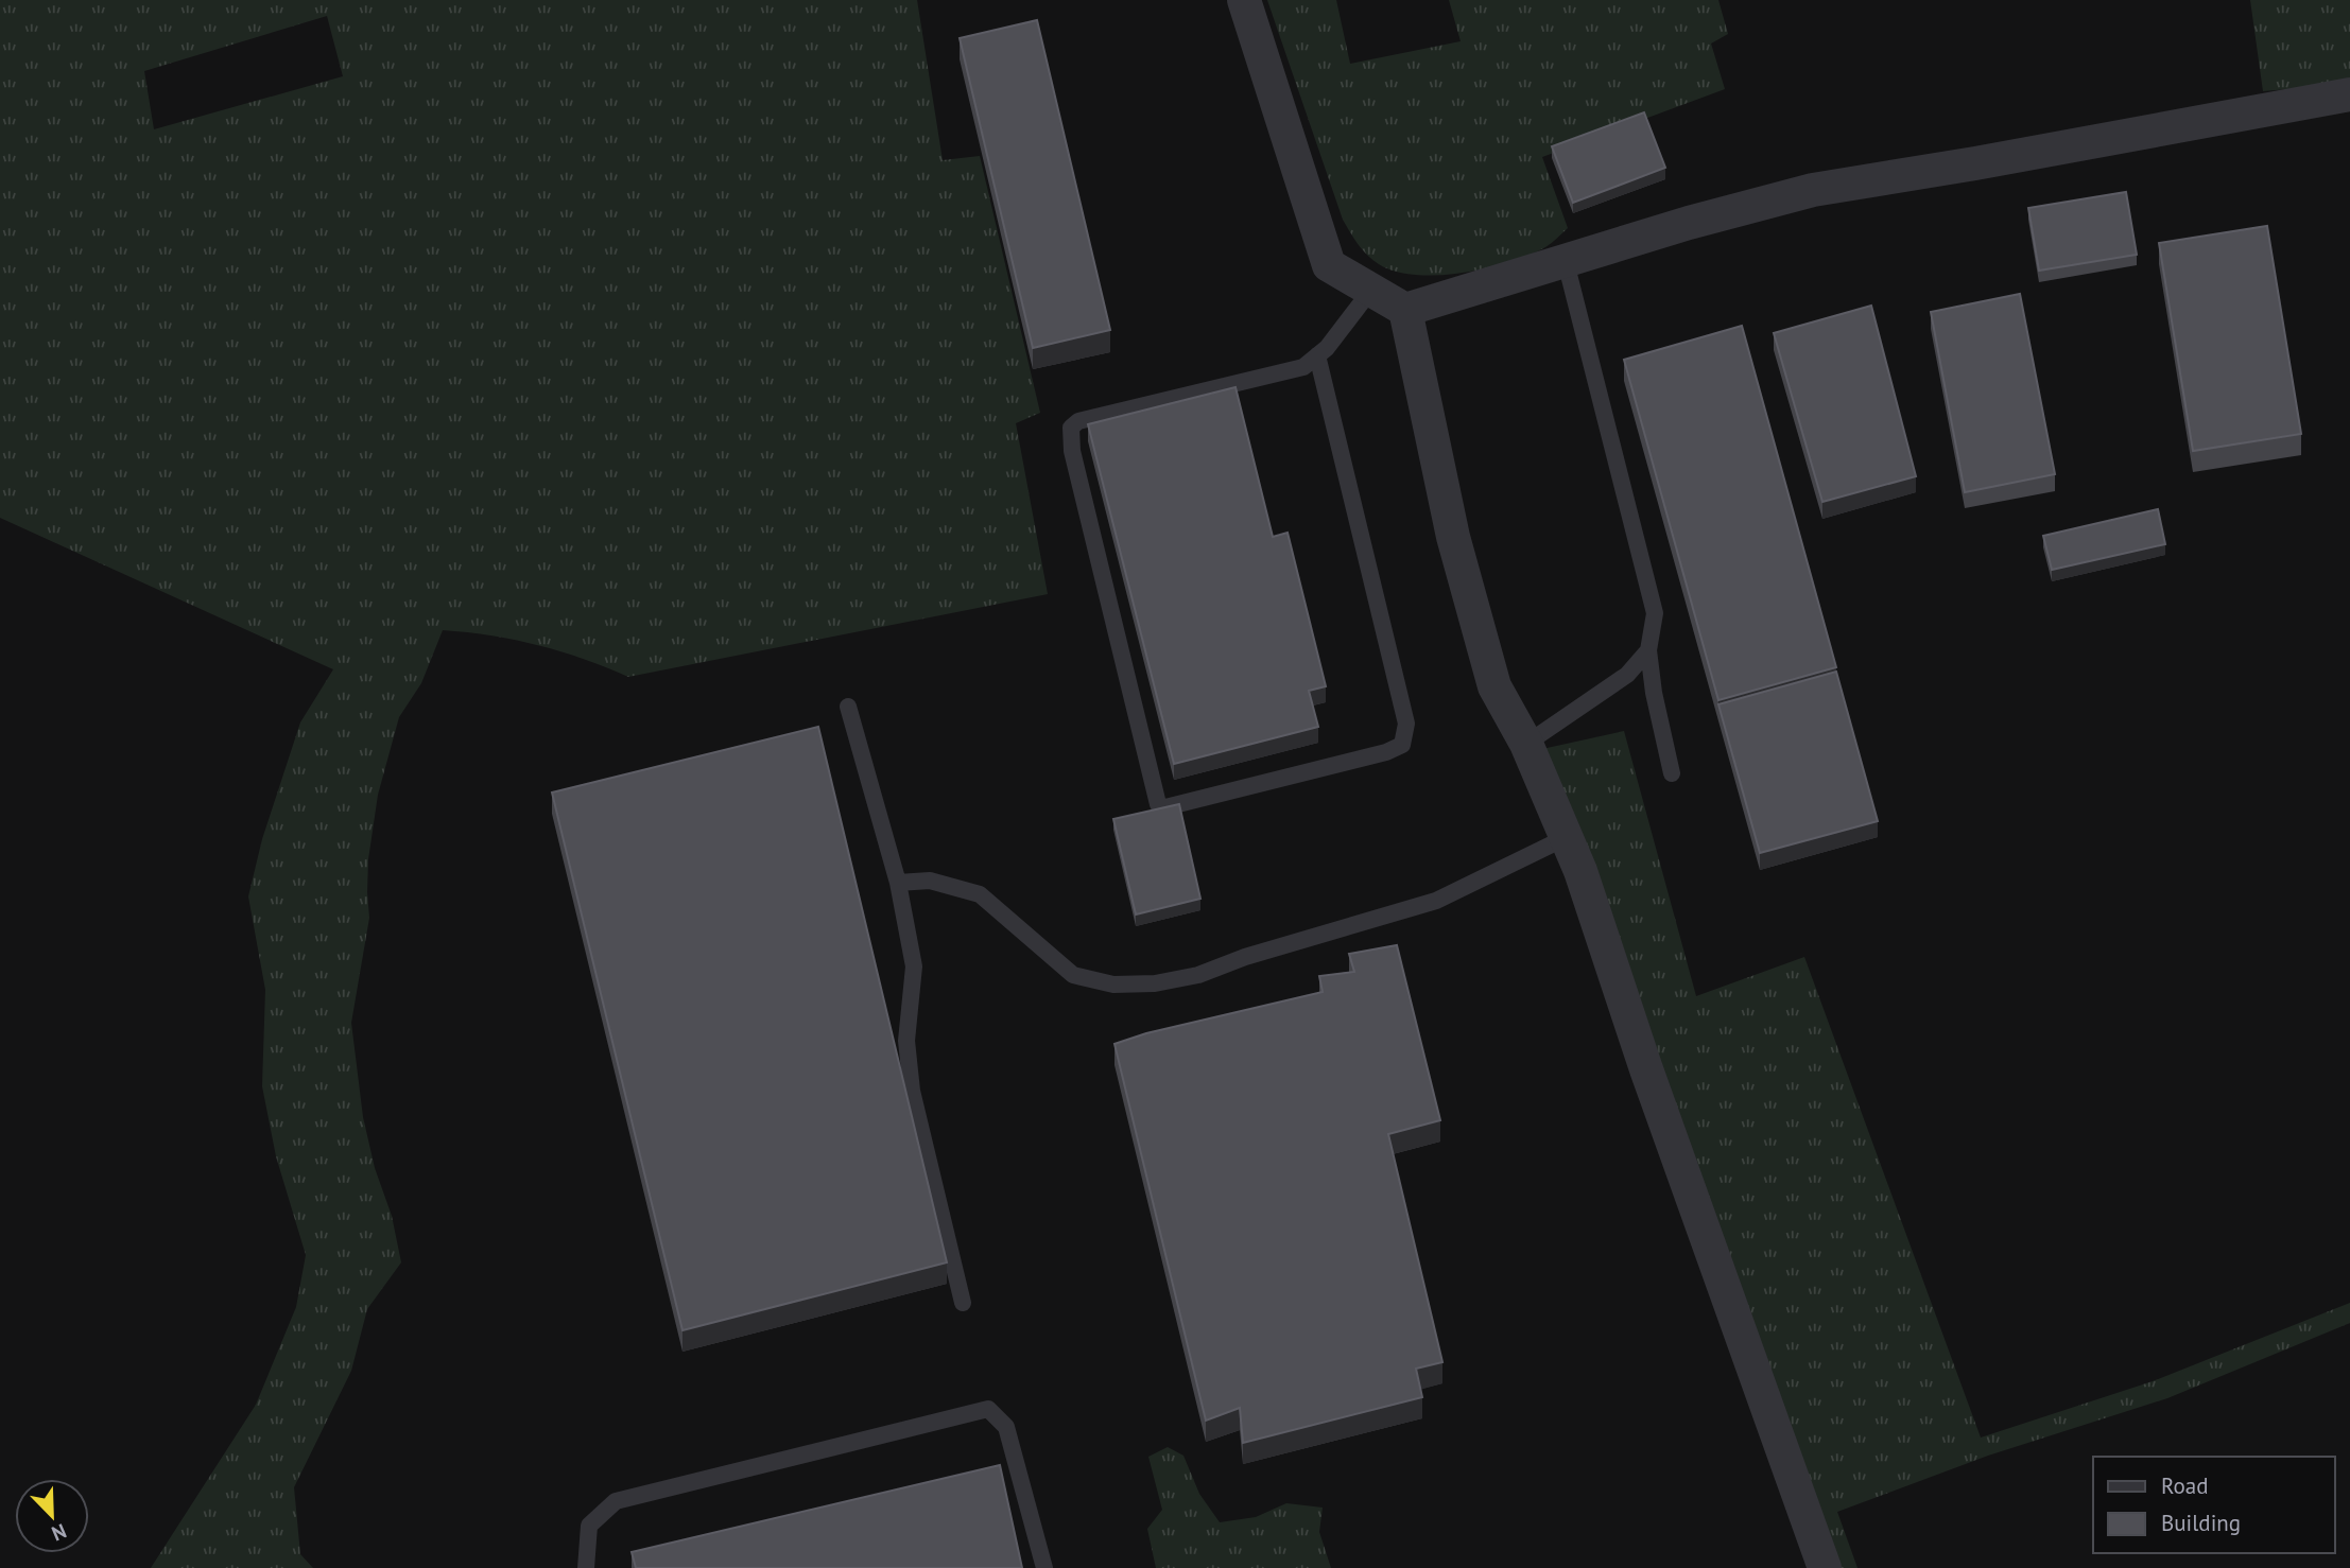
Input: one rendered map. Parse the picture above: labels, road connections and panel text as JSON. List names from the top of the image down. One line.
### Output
{"legend":["Road","Building"],"north":"bottom right"}
